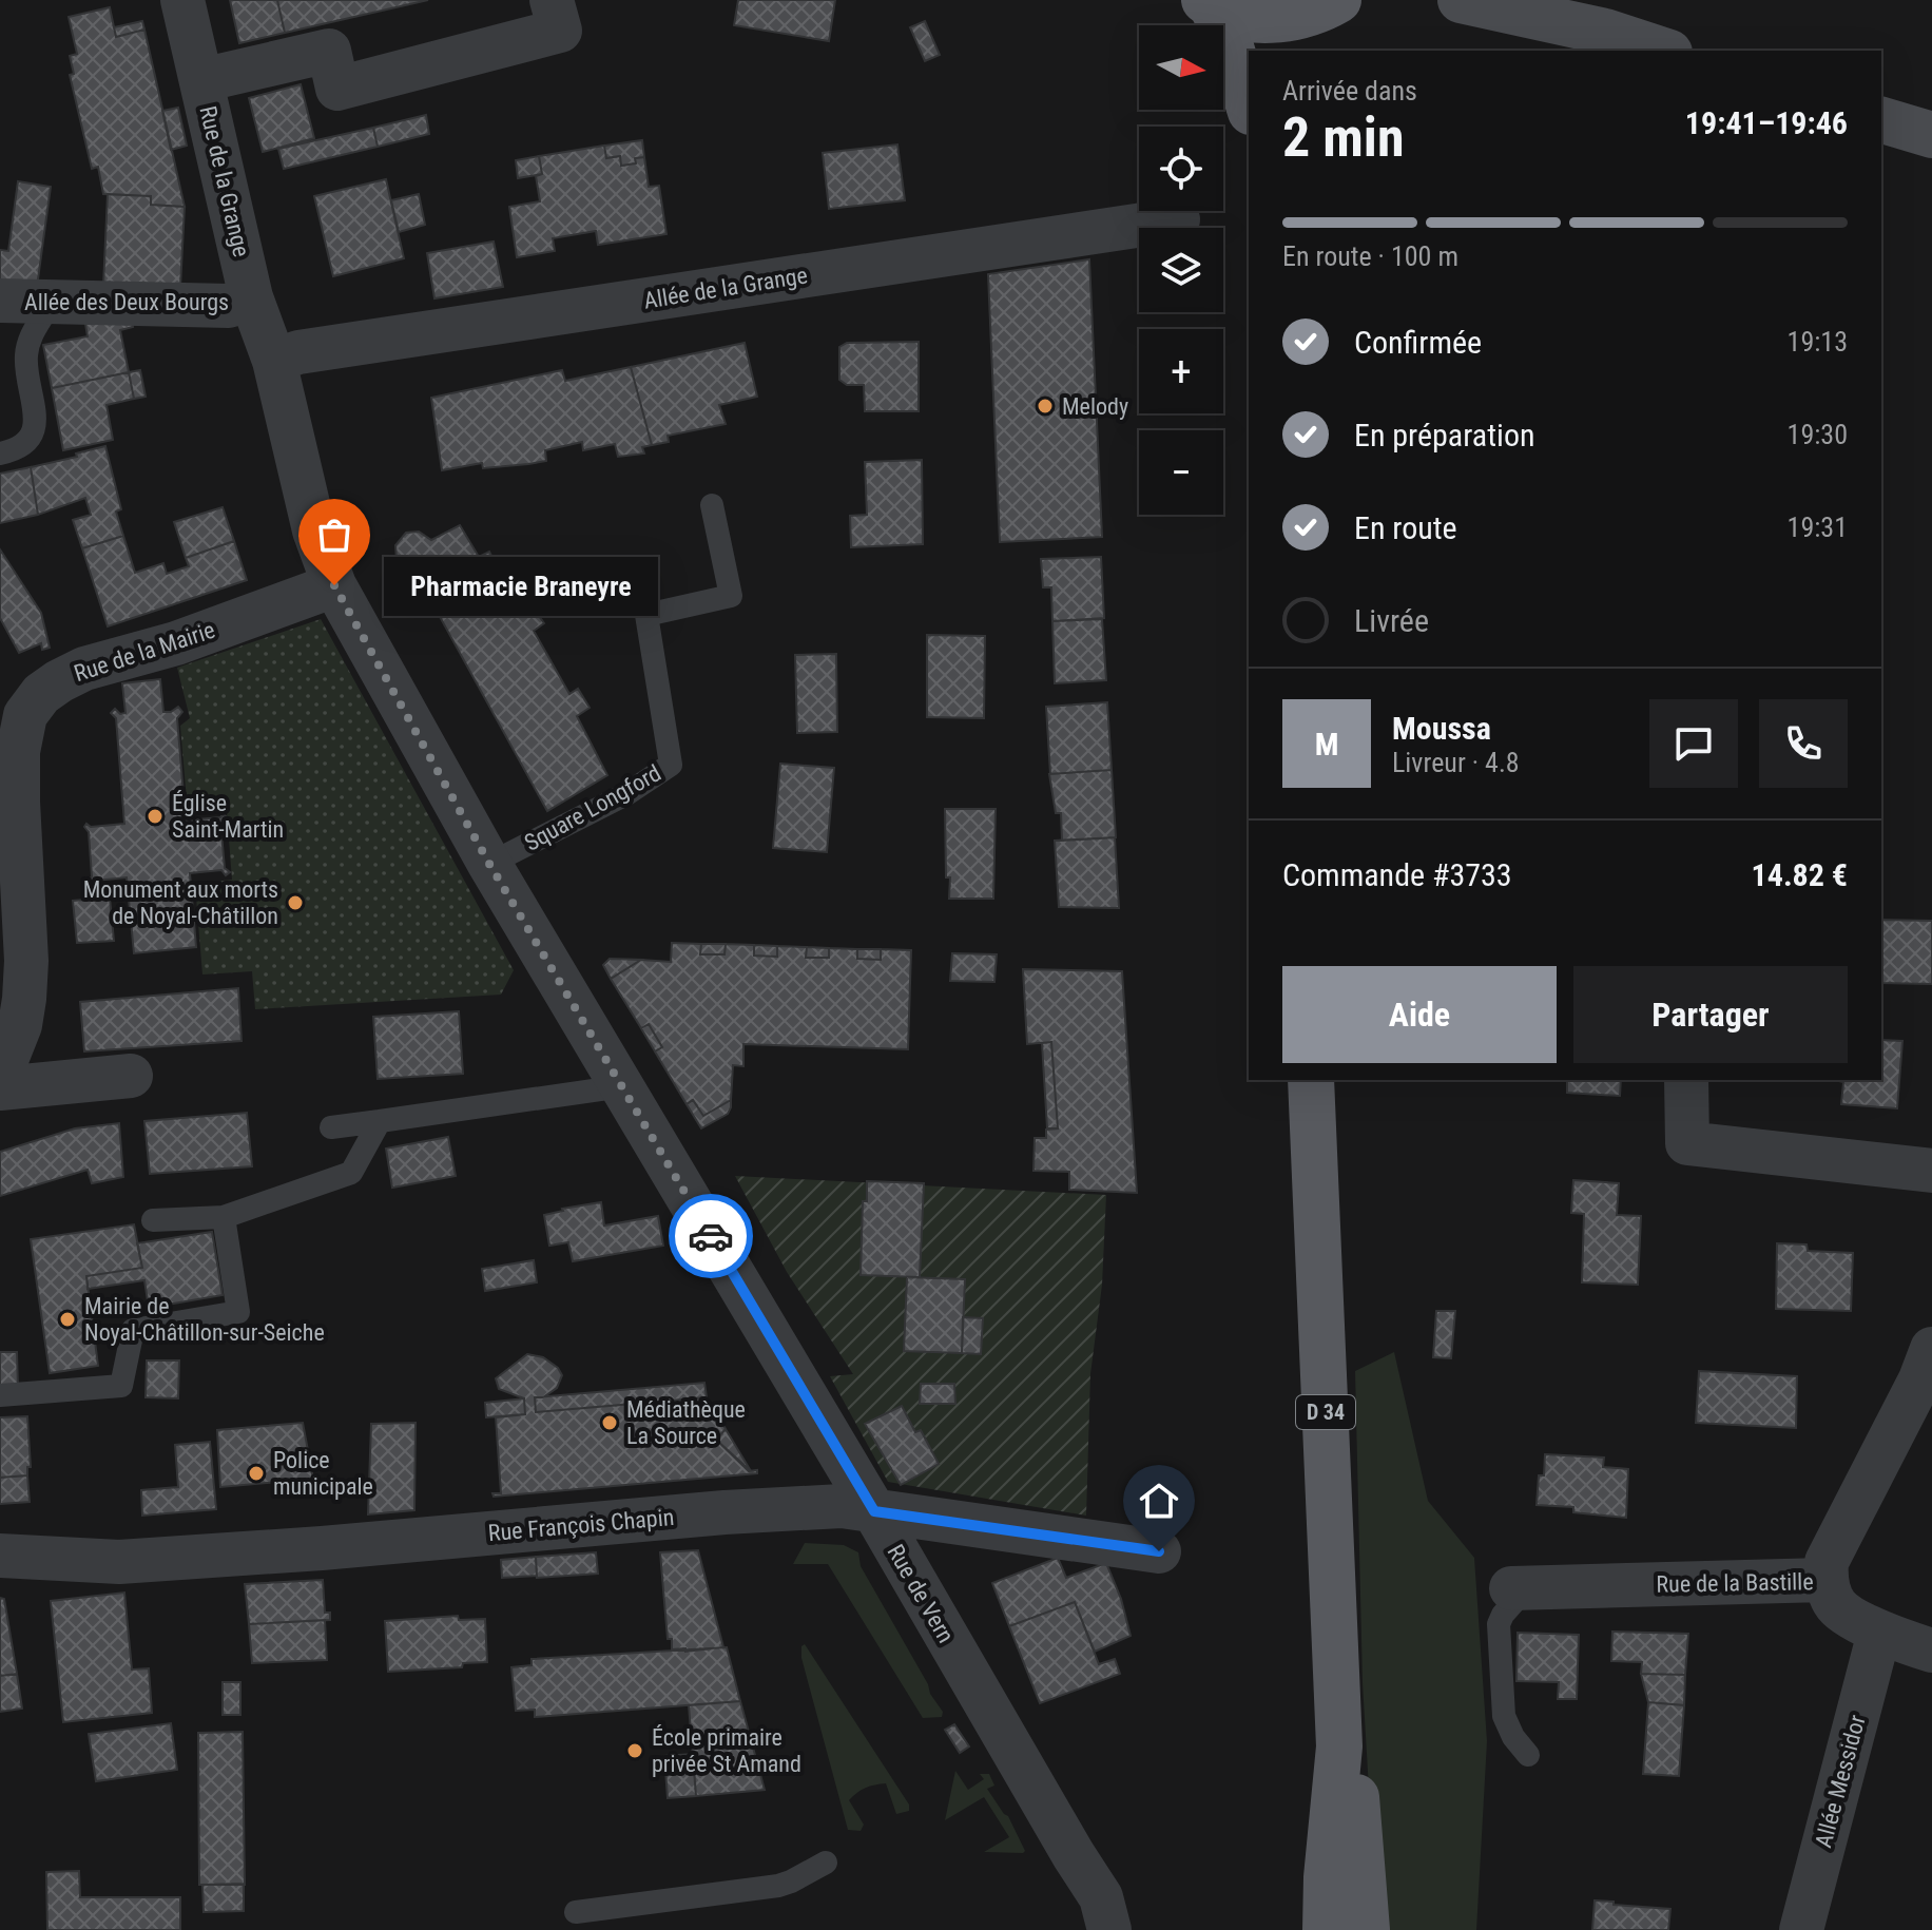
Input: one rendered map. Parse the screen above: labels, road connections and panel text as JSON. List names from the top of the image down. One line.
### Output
{"streets":{"main road":["D 34"],"street":["Rue de la Grange","Allée de la Grange","Allée des Deux Bourgs","Rue de la Mairie","Rue François Chapin","Rue de la Bastille","Rue de Vern","Allée Messidor"],"lane":["Square Longford"]},"crossings":[["Rue de la Grange","Allée de la Grange"],["Rue de la Grange","Allée des Deux Bourgs"],["Rue de la Grange","Rue de Vern"],["Allée de la Grange","Rue de Vern"],["Rue de la Mairie","Rue de Vern"],["Square Longford","Rue de Vern"],["Rue François Chapin","Rue de Vern"],["Rue de la Bastille","Allée Messidor"]],"places":["Melody","Pharmacie Braneyre","Église Saint-Martin","Monument aux morts de Noyal-Châtillon","Mairie de Noyal-Châtillon-sur-Seiche","Médiathèque La Source","Police municipale","École primaire privée St Amand"],"north":"right","page":{"map_buttons":["+","−"],"heading":["2 min","Arrivée dans","19:41–19:46"],"panel":["Moussa","Livreur · 4.8","Commande #3733","14.82 €"],"bar":"En route · 100 m","list":[["Confirmée","19:13"],["En préparation","19:30"],["En route","19:31"],"Livrée"],"bubble":"Pharmacie Braneyre","round":"M","buttons":["Aide","Partager"]}}
